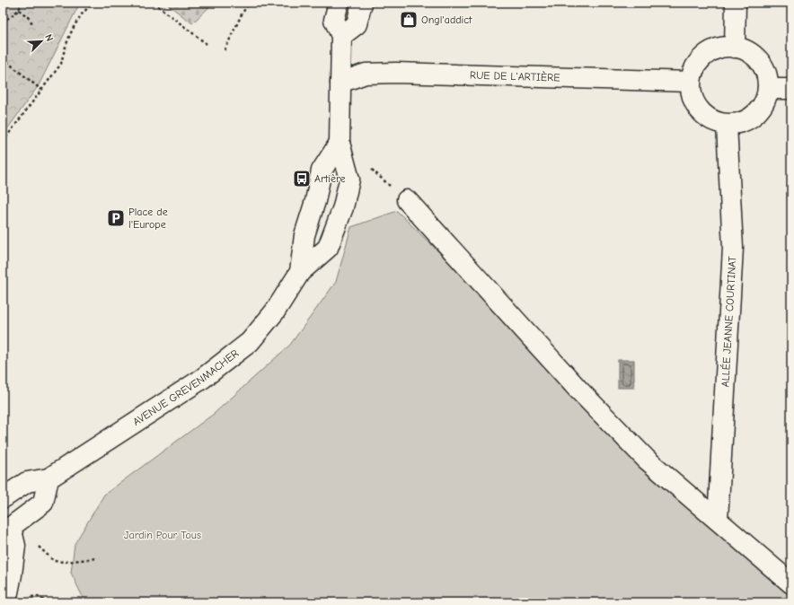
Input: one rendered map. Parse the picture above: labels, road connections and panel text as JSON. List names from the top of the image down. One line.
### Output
{"streets":{"street":["RUE DE L'ARTIÈRE","ALLÉE JEANNE COURTINAT","AVENUE GREVENMACHER"]},"crossings":[["RUE DE L'ARTIÈRE","ALLÉE JEANNE COURTINAT"],["RUE DE L'ARTIÈRE","AVENUE GREVENMACHER"]],"parks":["Jardin Pour Tous"],"places":{"shop":["Ongl'addict"],"bus stop":["Artière"],"parking":["Place de l'Europe"]},"north":"top right"}
